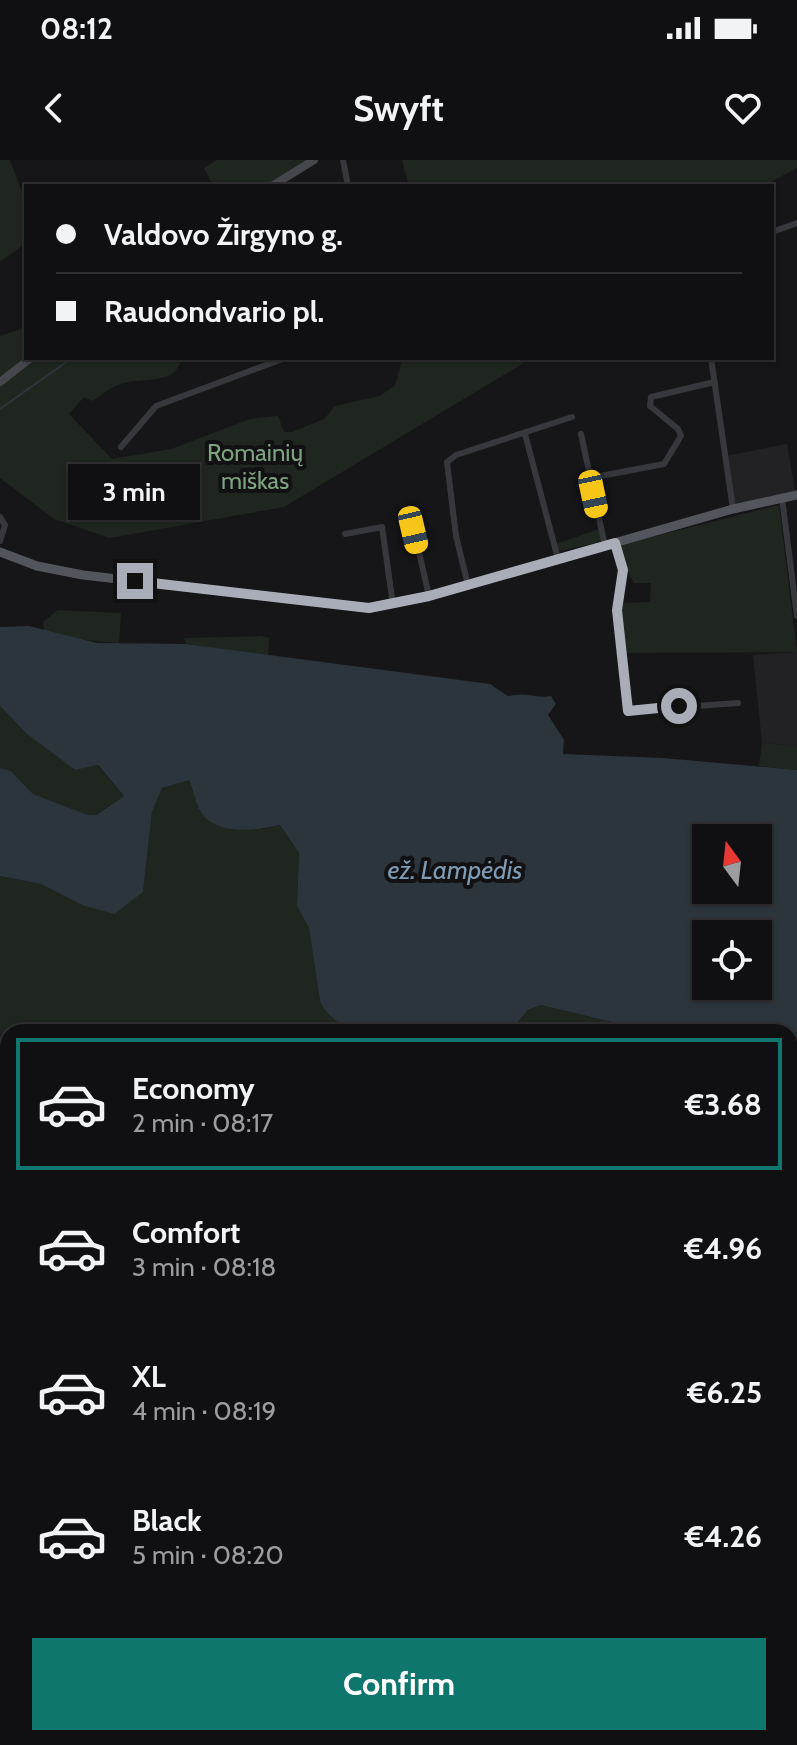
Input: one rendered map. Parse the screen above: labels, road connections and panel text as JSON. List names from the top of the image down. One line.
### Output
{"water":["ež. Lampėdis"],"parks":["Romainių miškas"],"north":"top","page":{"status":"08:12","header":"Swyft","banner":["Valdovo Žirgyno g.","Raudondvario pl."],"bubble":"3 min","list":[{"name":"Economy","note":"2 min · 08:17","value":"€3.68"},{"name":"Comfort","note":"3 min · 08:18","value":"€4.96"},{"name":"XL","note":"4 min · 08:19","value":"€6.25"},{"name":"Black","note":"5 min · 08:20","value":"€4.26"}],"buttons":"Confirm"}}
